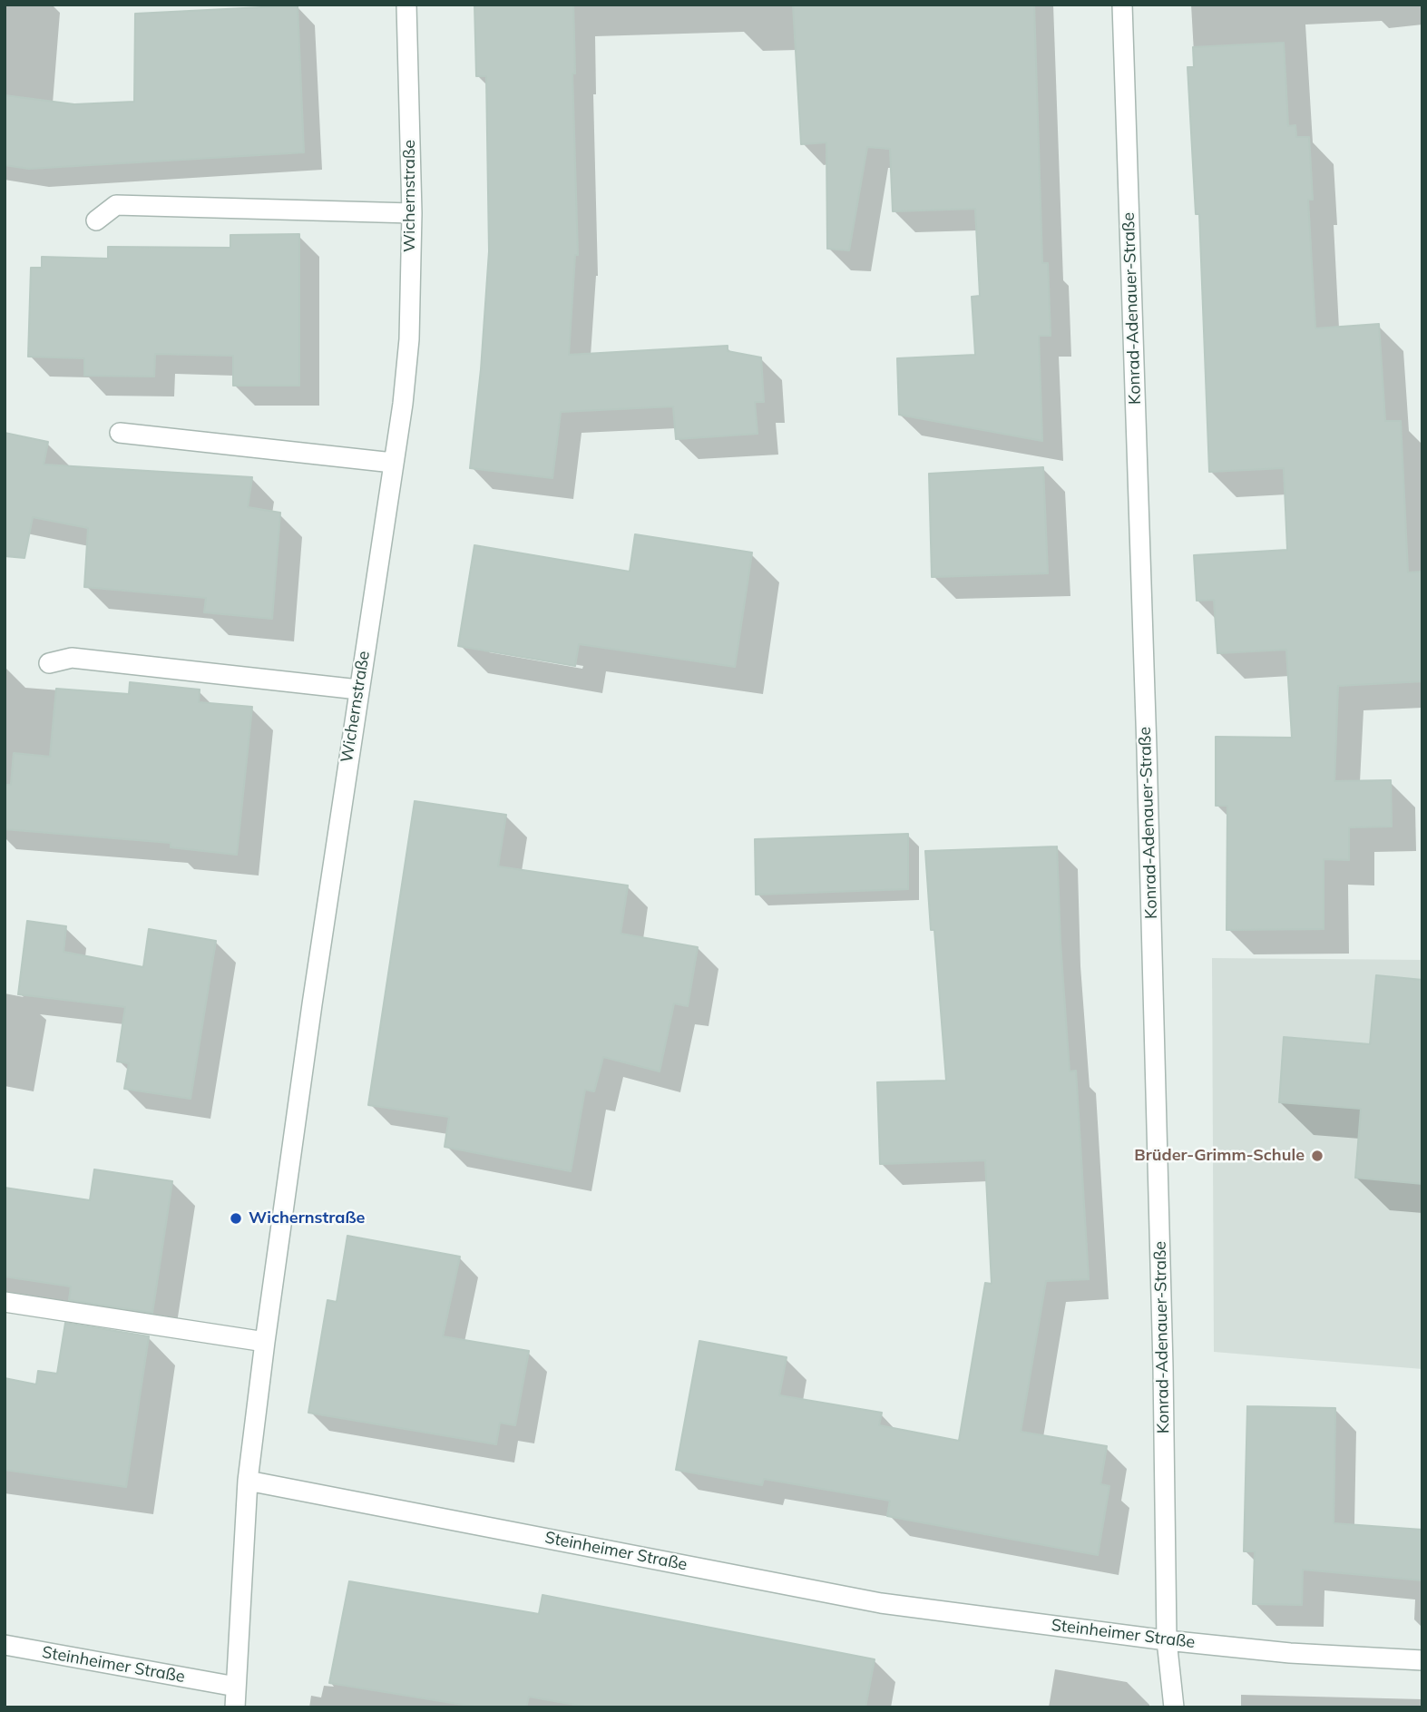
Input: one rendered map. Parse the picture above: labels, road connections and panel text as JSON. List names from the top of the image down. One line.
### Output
{"streets":{"street":["Wichernstraße","Konrad-Adenauer-Straße","Steinheimer Straße"]},"crossings":[["Wichernstraße","Steinheimer Straße"],["Konrad-Adenauer-Straße","Steinheimer Straße"]],"places":["Brüder-Grimm-Schule","Wichernstraße"]}
